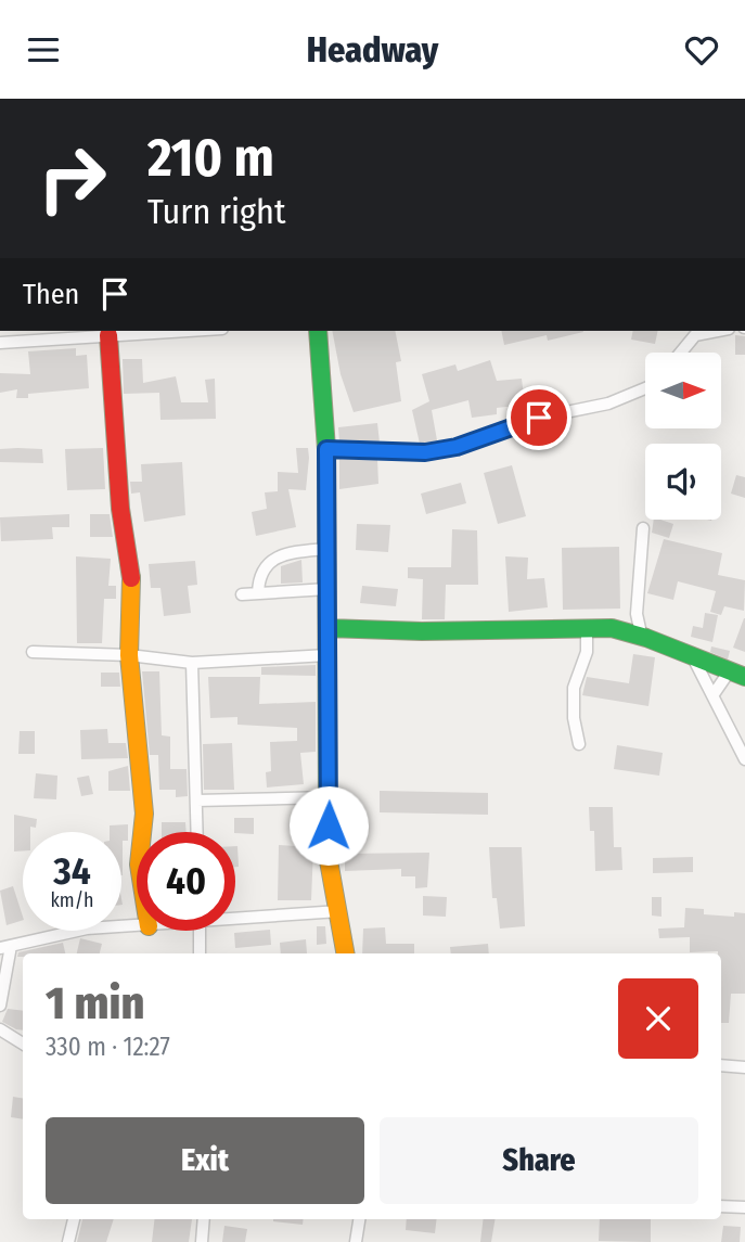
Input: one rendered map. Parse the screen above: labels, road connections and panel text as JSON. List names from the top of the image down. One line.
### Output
{"north":"right","page":{"header":"Headway","turn":["210 m","Turn right"],"then":"Then","speed":"34 km/h","limit":"40","heading":["1 min","330 m · 12:27"],"buttons":["Exit","Share"]}}
